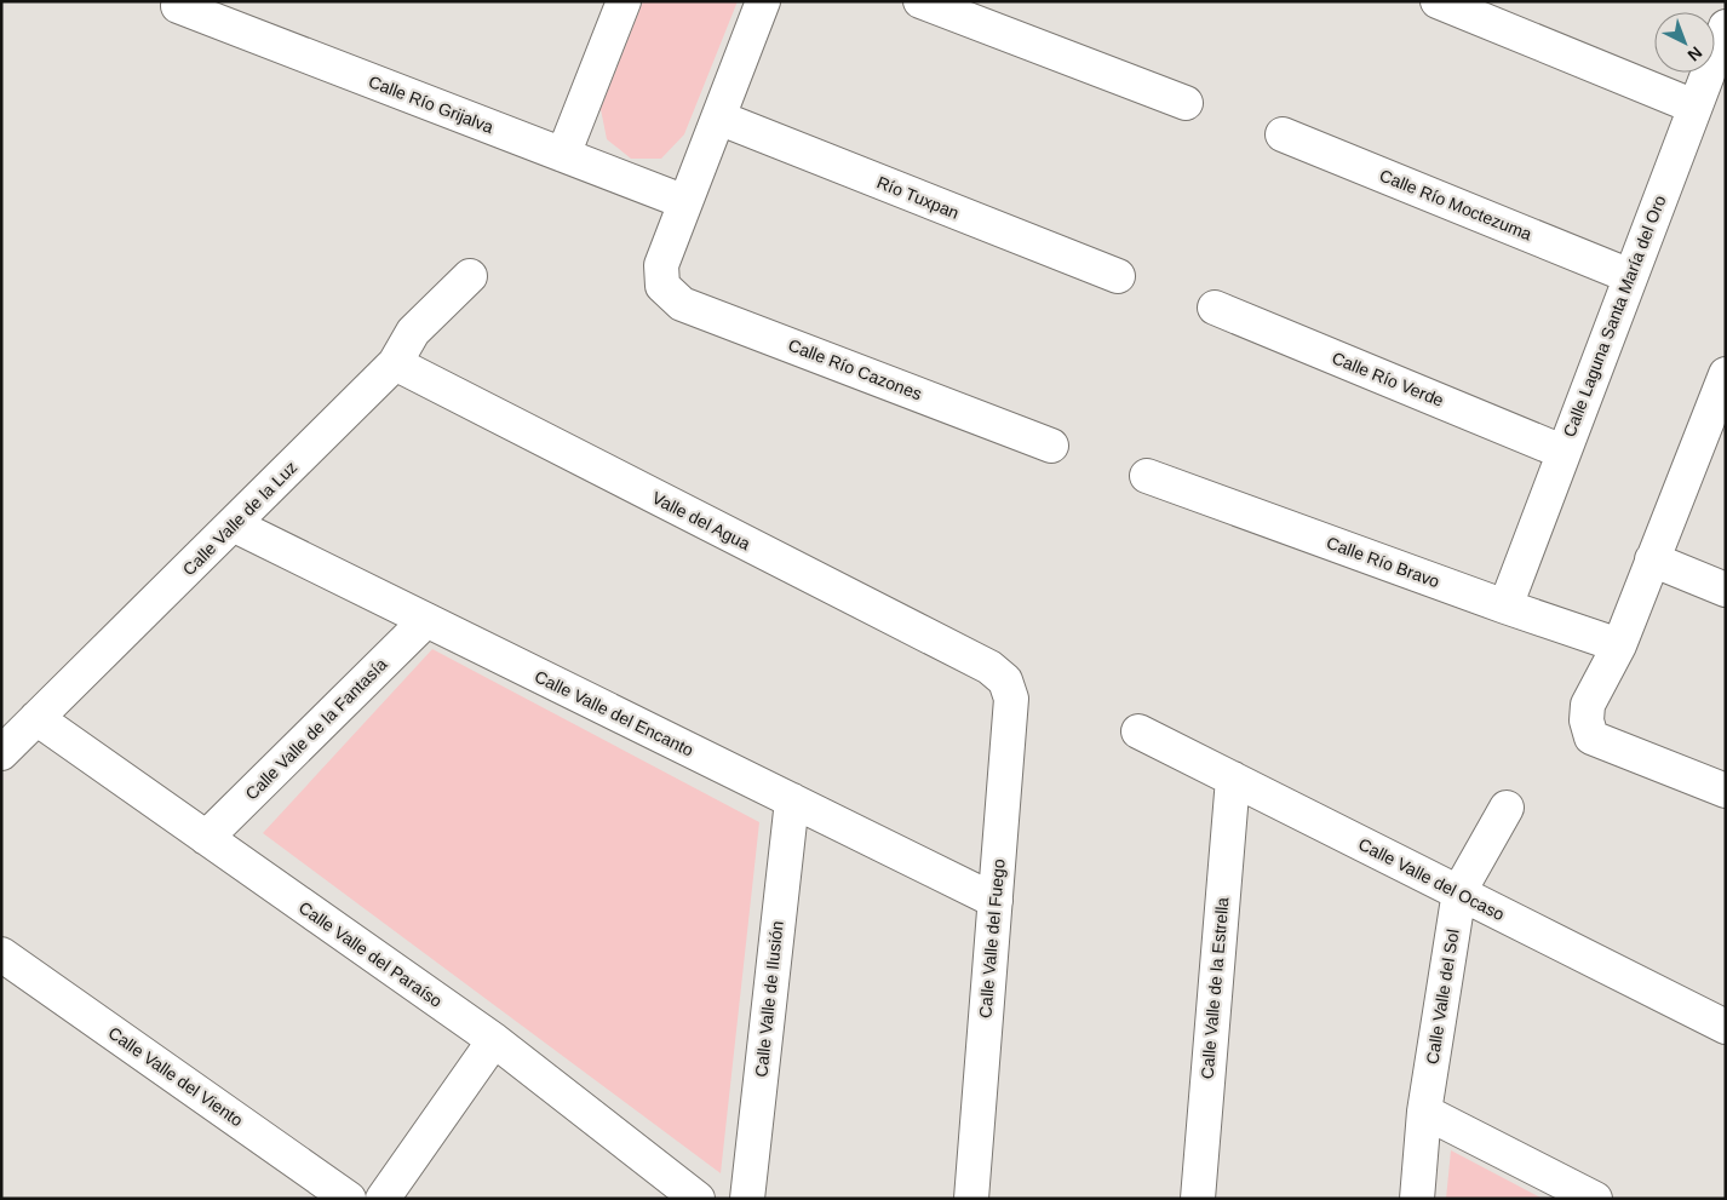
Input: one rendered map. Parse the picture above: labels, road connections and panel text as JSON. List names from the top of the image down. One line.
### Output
{"streets":{"street":["Calle Río Grijalva","Río Tuxpan","Calle Río Moctezuma","Calle Laguna Santa María del Oro","Calle Río Cazones","Calle Río Verde","Calle Valle de la Luz","Valle del Agua","Calle Río Bravo","Calle Valle del Encanto","Calle Valle de la Fantasía","Calle Valle del Ocaso","Calle Valle del Fuego","Calle Valle del Paraíso","Calle Valle de la Estrella","Calle Valle del Sol","Calle Valle de Ilusión","Calle Valle del Viento"]},"crossings":[["Calle Río Grijalva","Calle Río Cazones"],["Calle Río Moctezuma","Calle Laguna Santa María del Oro"],["Calle Laguna Santa María del Oro","Calle Río Verde"],["Calle Laguna Santa María del Oro","Calle Río Bravo"],["Calle Valle de la Luz","Valle del Agua"],["Calle Valle de la Luz","Calle Valle del Encanto"],["Calle Valle de la Luz","Calle Valle del Paraíso"],["Valle del Agua","Calle Valle del Fuego"],["Calle Valle del Encanto","Calle Valle de la Fantasía"],["Calle Valle del Encanto","Calle Valle del Fuego"],["Calle Valle del Encanto","Calle Valle de Ilusión"],["Calle Valle de la Fantasía","Calle Valle del Paraíso"],["Calle Valle del Ocaso","Calle Valle de la Estrella"],["Calle Valle del Ocaso","Calle Valle del Sol"]],"north":"bottom right"}
